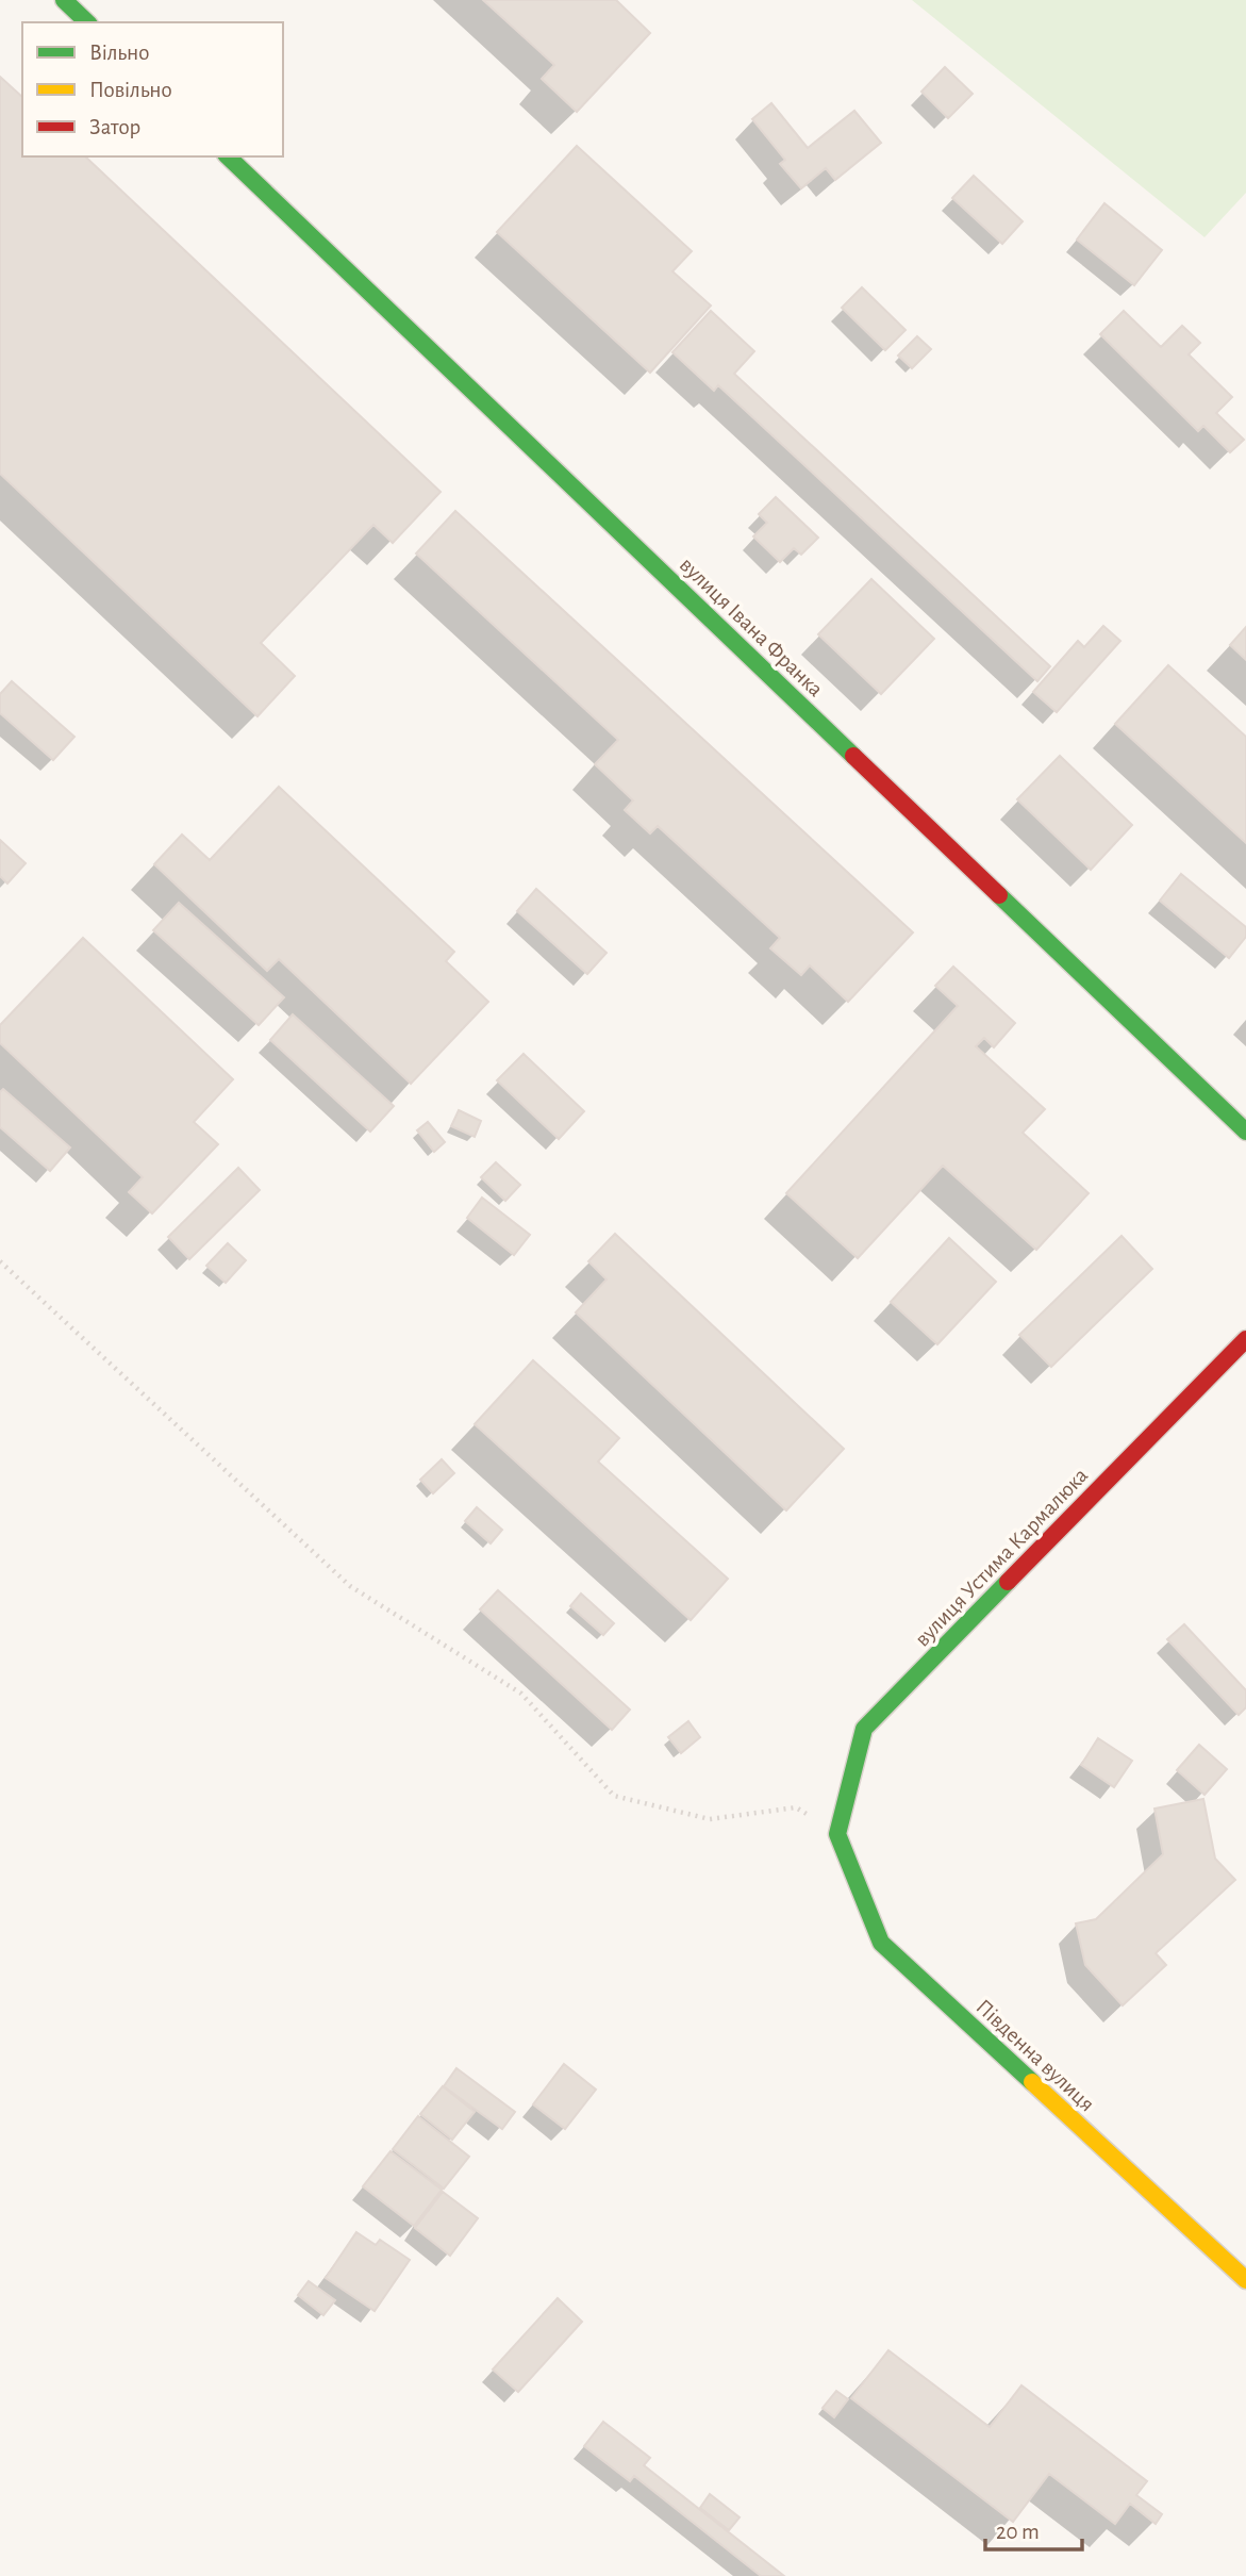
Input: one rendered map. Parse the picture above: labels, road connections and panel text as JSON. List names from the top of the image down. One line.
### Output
{"streets":{"main road":["вулиця Івана Франка","вулиця Устима Кармалюка","Південна вулиця"]},"crossings":[["вулиця Устима Кармалюка","Південна вулиця"]],"legend":["Вільно","Повільно","Затор"],"scale_bar":"20 m"}
